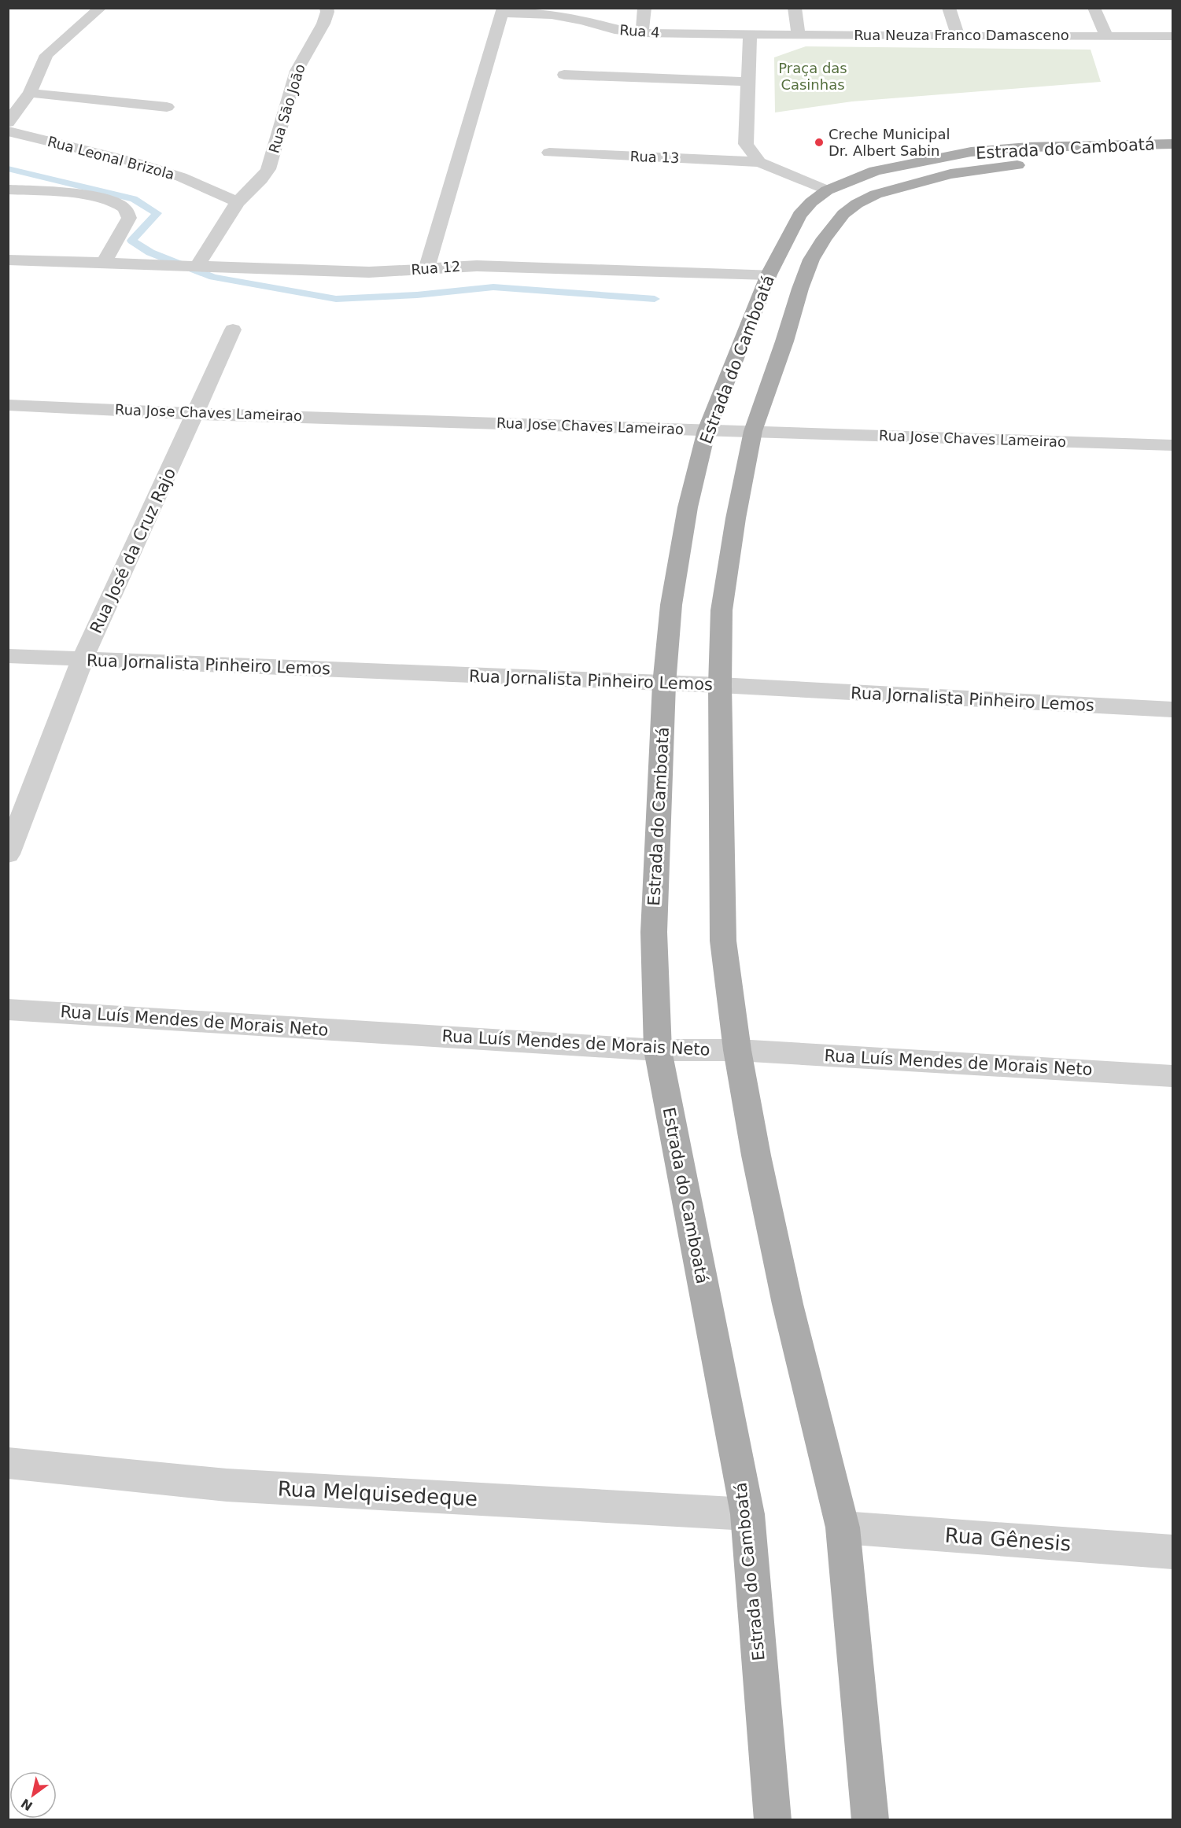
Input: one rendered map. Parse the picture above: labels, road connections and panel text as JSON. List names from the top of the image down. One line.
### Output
{"streets":{"main road":["Estrada do Camboatá"],"street":["Rua 4","Rua Neuza Franco Damasceno","Rua Sāo Joāo","Rua 13","Rua Leonal Brizola","Rua 12","Rua Jose Chaves Lameirao","Rua José da Cruz Rajo","Rua Jornalista Pinheiro Lemos","Rua Luís Mendes de Morais Neto","Rua Melquisedeque","Rua Gênesis"]},"crossings":[["Rua 4","Rua Neuza Franco Damasceno"],["Rua Sāo Joāo","Rua Leonal Brizola"],["Rua Sāo Joāo","Rua 12"],["Estrada do Camboatá","Rua 12"],["Estrada do Camboatá","Rua Jose Chaves Lameirao"],["Estrada do Camboatá","Rua Jornalista Pinheiro Lemos"],["Estrada do Camboatá","Rua Luís Mendes de Morais Neto"],["Estrada do Camboatá","Rua Melquisedeque"],["Estrada do Camboatá","Rua Gênesis"],["Rua Jose Chaves Lameirao","Rua José da Cruz Rajo"],["Rua José da Cruz Rajo","Rua Jornalista Pinheiro Lemos"]],"parks":["Praça das Casinhas"],"places":["Creche Municipal Dr. Albert Sabin"],"north":"bottom left"}
